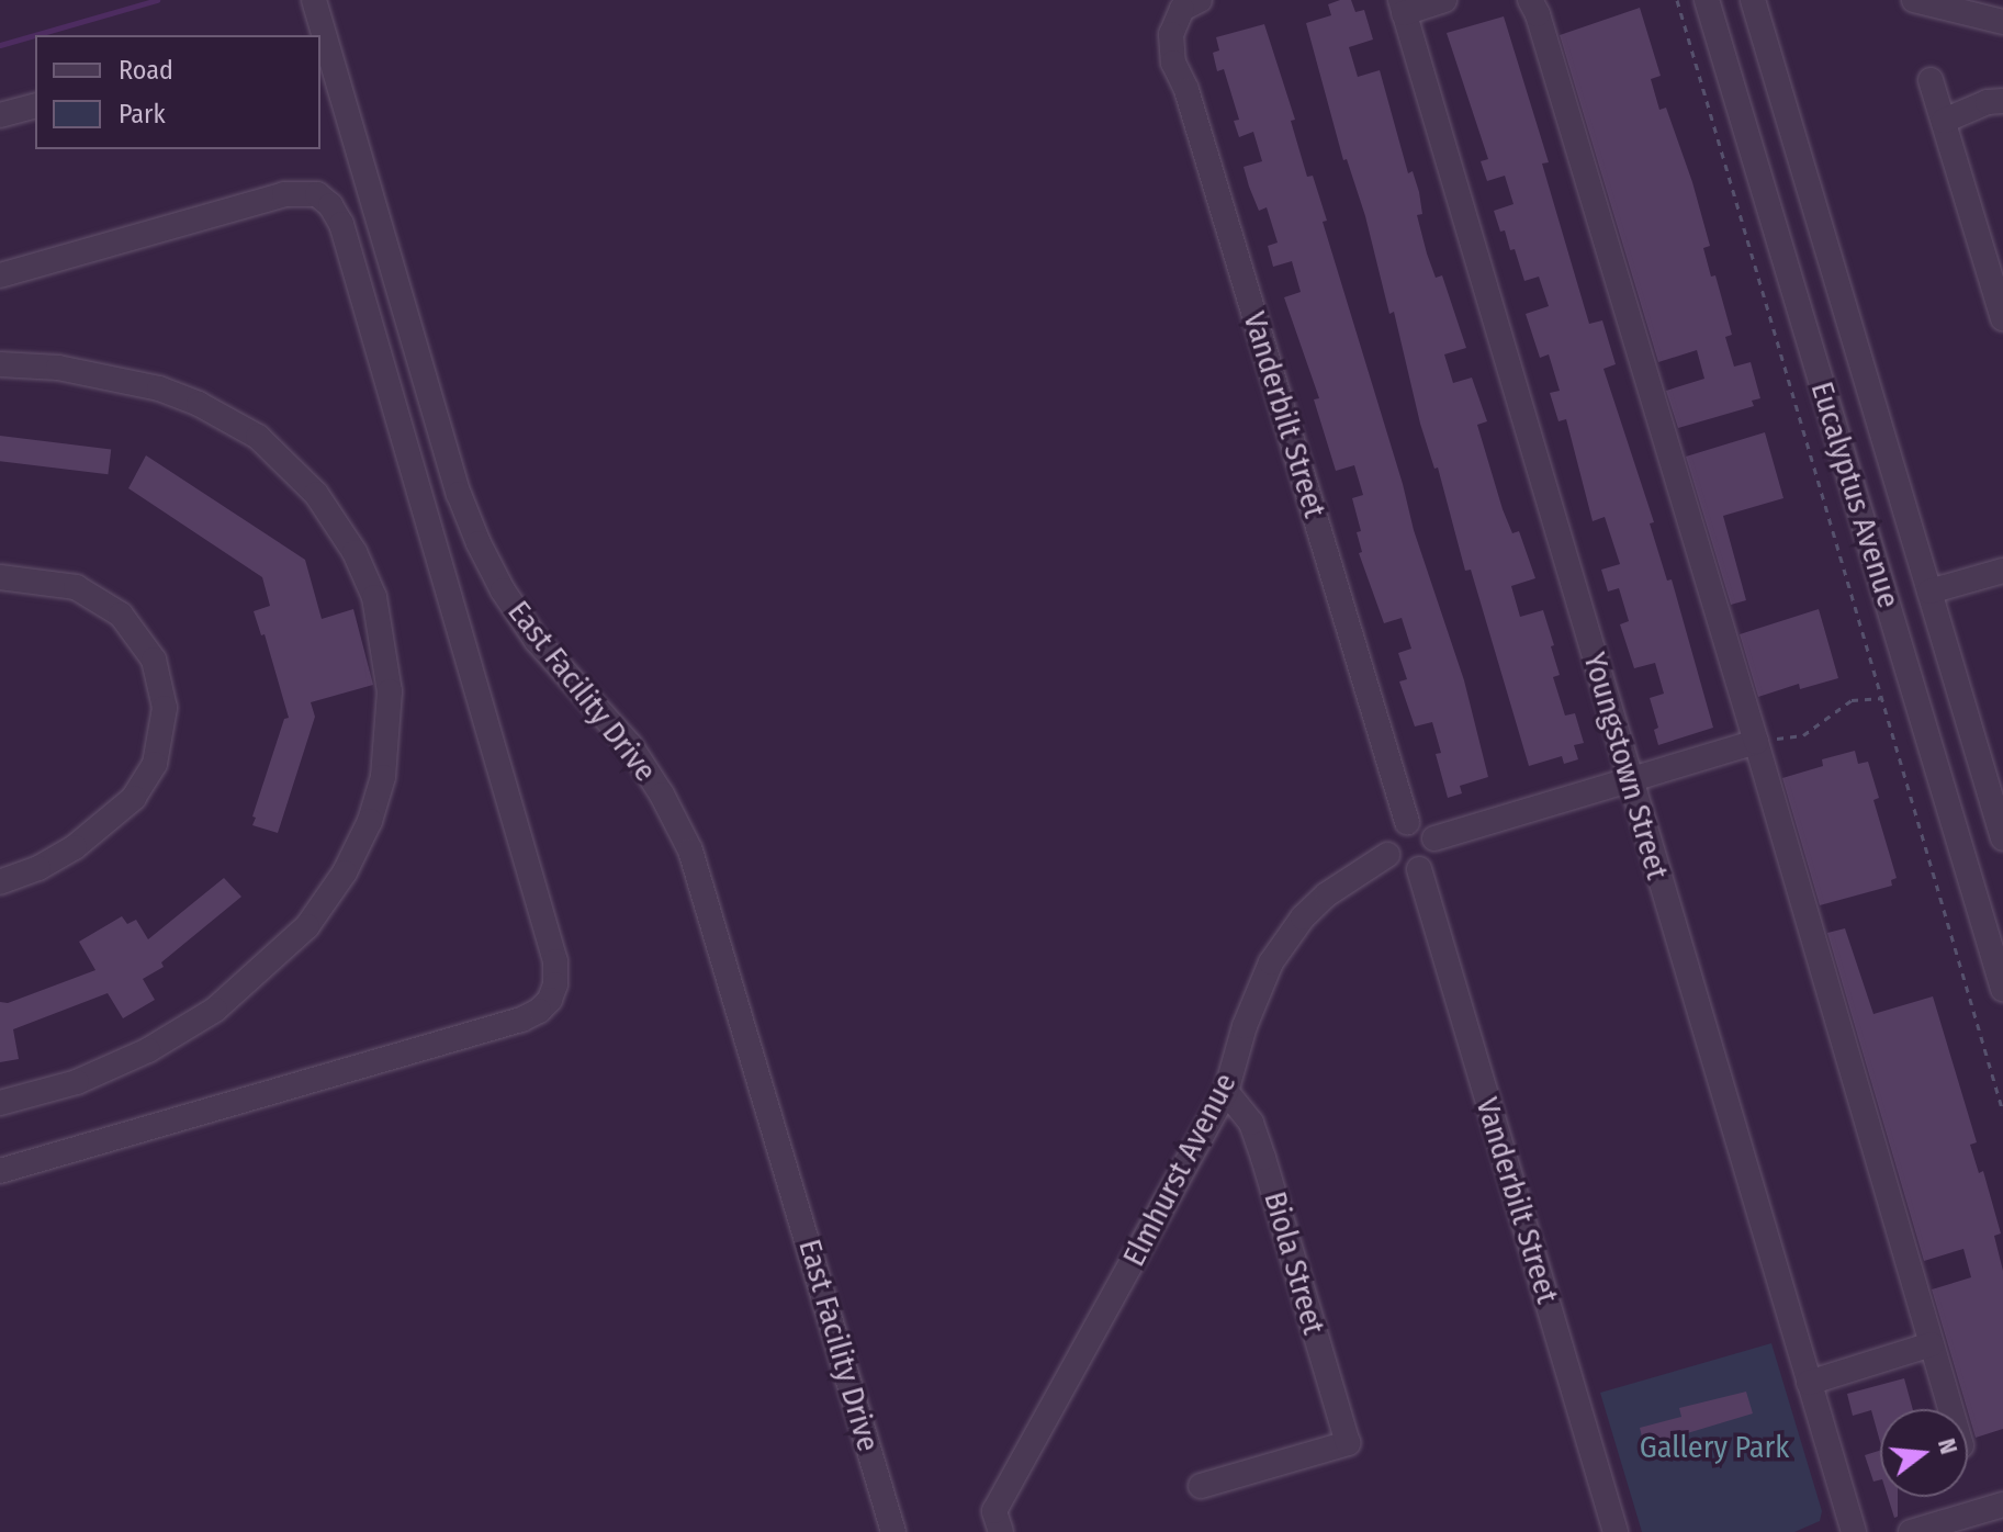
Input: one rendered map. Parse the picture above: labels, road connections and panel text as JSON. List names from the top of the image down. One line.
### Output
{"streets":{"street":["Vanderbilt Street","Eucalyptus Avenue","East Facility Drive","Youngstown Street","Elmhurst Avenue","Biola Street"]},"crossings":[["Vanderbilt Street","Elmhurst Avenue"],["Elmhurst Avenue","Biola Street"]],"parks":["Gallery Park"],"legend":["Road","Park"],"north":"right"}
